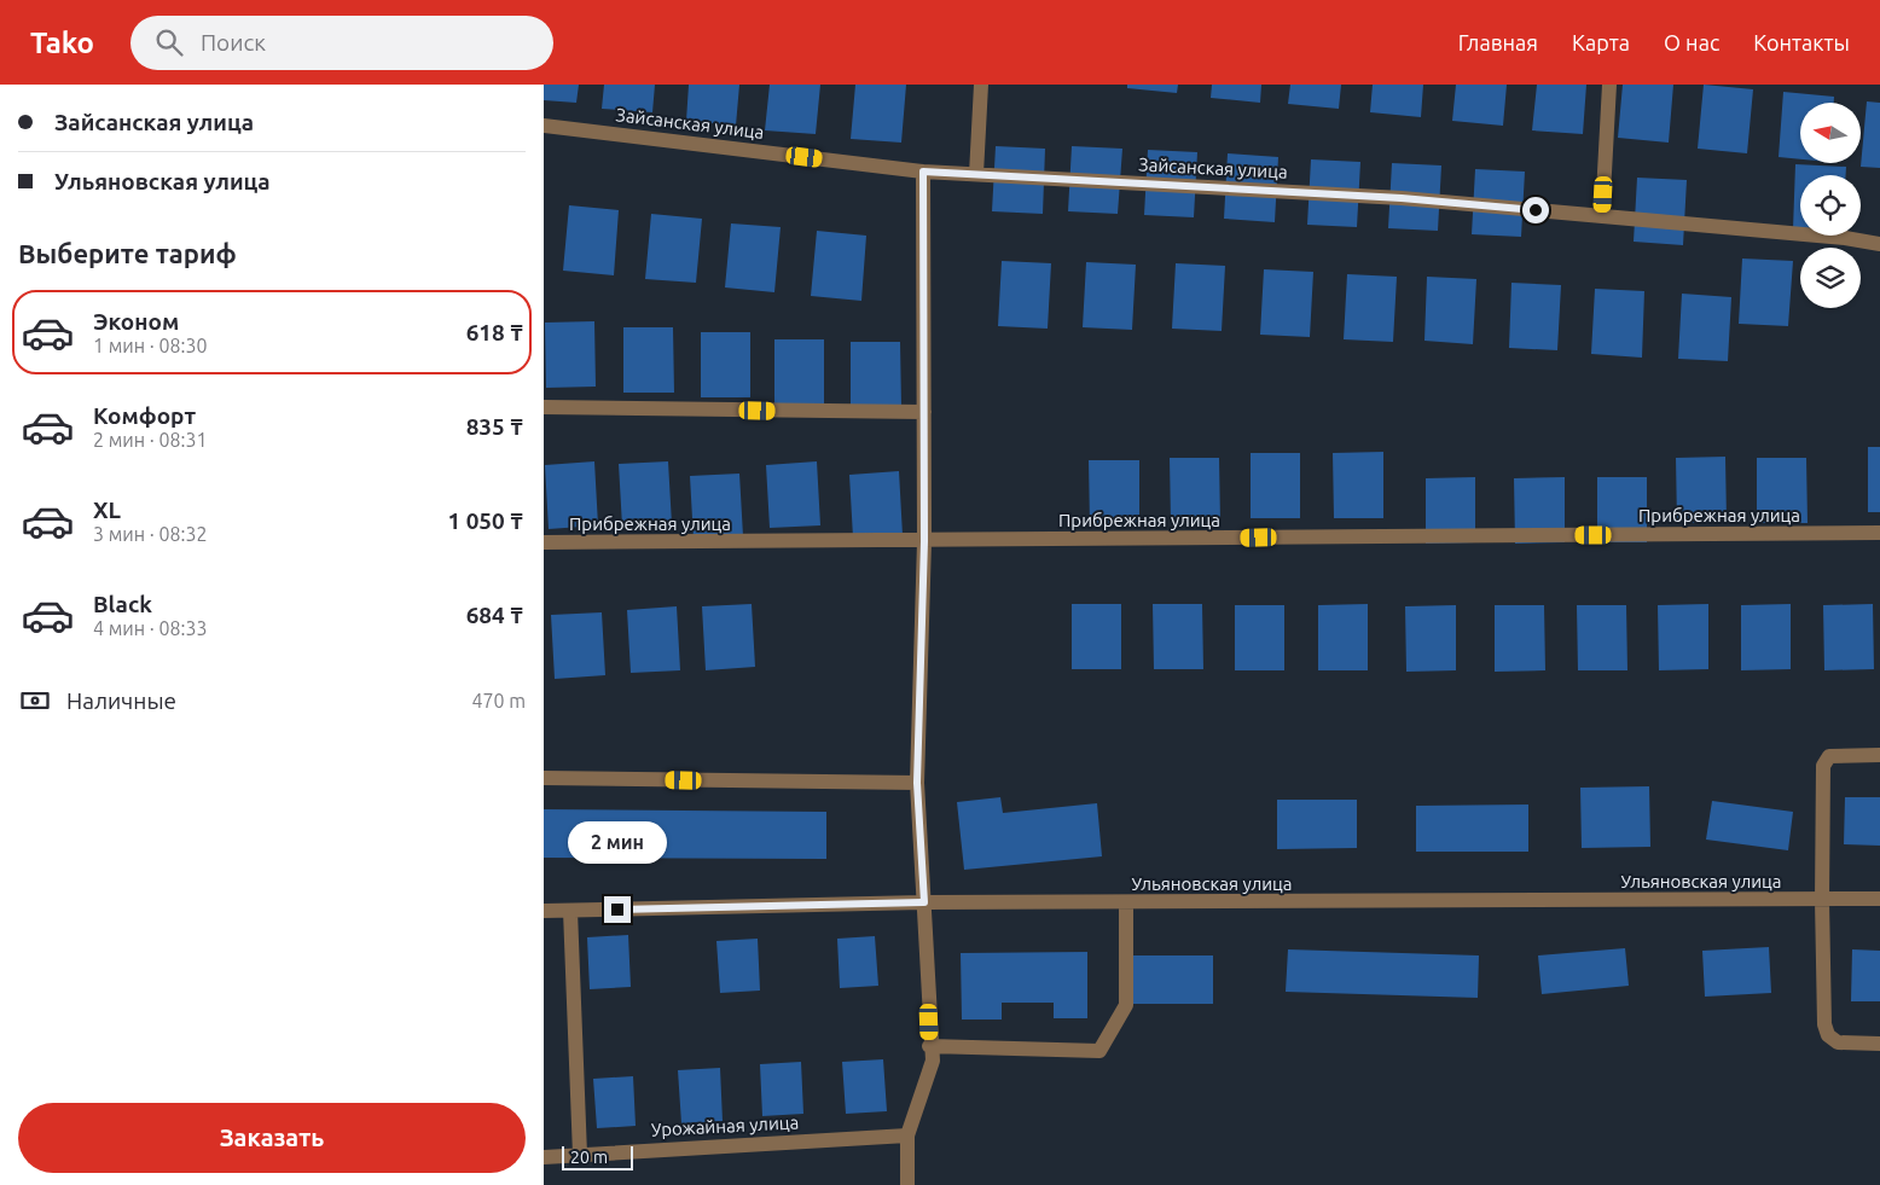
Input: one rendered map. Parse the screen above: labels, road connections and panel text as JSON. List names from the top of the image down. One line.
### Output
{"streets":{"street":["Зайсанская улица","Прибрежная улица","Ульяновская улица","Урожайная улица"]},"scale_bar":"20 m","north":"left","page":{"header":"Tako","search":"Поиск","nav":["Главная","Карта","О нас","Контакты"],"banner":["Зайсанская улица","Ульяновская улица"],"heading":"Выберите тариф","list":[{"name":"Эконом","note":"1 мин · 08:30","value":"618 ₸"},{"name":"Комфорт","note":"2 мин · 08:31","value":"835 ₸"},{"name":"XL","note":"3 мин · 08:32","value":"1 050 ₸"},{"name":"Black","note":"4 мин · 08:33","value":"684 ₸"}],"pay":["Наличные","470 m"],"bubble":"2 мин","buttons":"Заказать","scale":"20 m"}}
